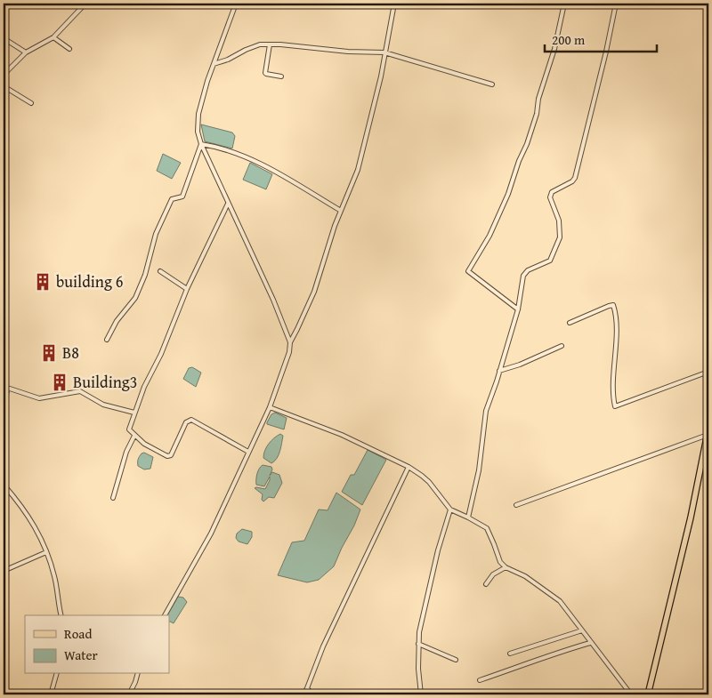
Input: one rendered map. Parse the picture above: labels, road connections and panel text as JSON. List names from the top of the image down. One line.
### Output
{"places":{"building":["building 6","B8","Building3"]},"legend":["Road","Water"],"scale_bar":"200 m"}
